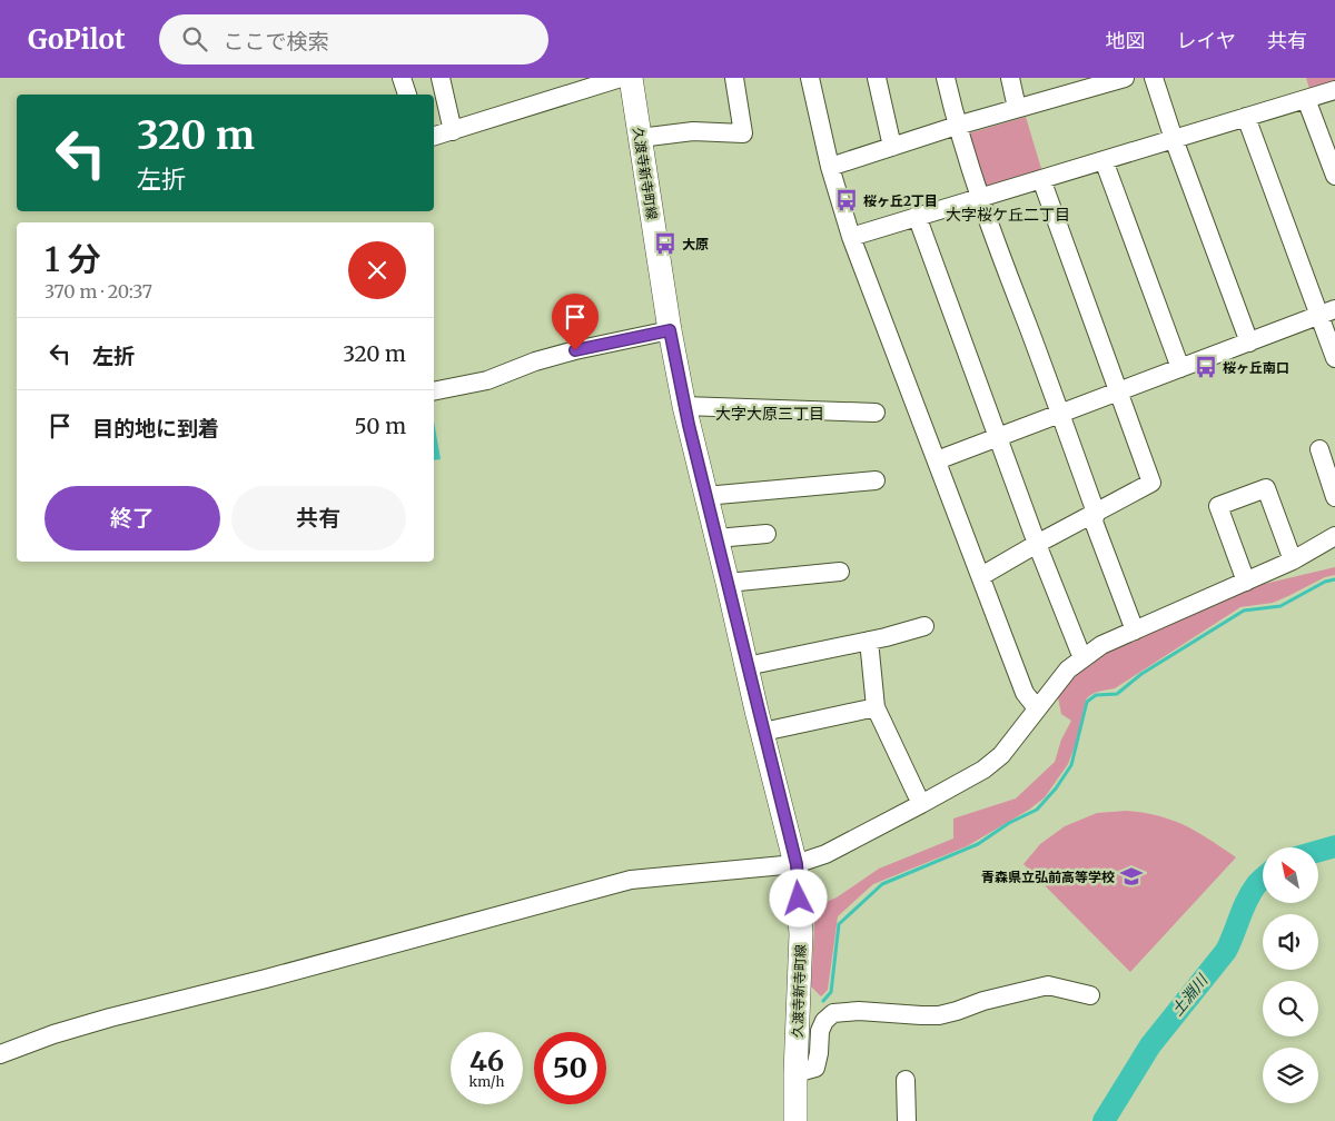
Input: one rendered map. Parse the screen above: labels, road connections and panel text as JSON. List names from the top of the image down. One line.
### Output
{"streets":{"main road":["久渡寺新寺町線"]},"districts":["大字桜ケ丘二丁目","大字大原三丁目"],"water":["土淵川"],"places":{"bus stop":["桜ヶ丘2丁目","大原","桜ヶ丘南口"],"school or university":["青森県立弘前高等学校"]},"north":"top left","page":{"header":"GoPilot","search":"ここで検索","nav":["地図","レイヤ","共有"],"turn":["320 m","左折"],"heading":["1 分","370 m · 20:37"],"list":[{"name":"左折","value":"320 m"},{"name":"目的地に到着","value":"50 m"}],"buttons":["終了","共有"],"speed":"46 km/h","limit":"50"}}
